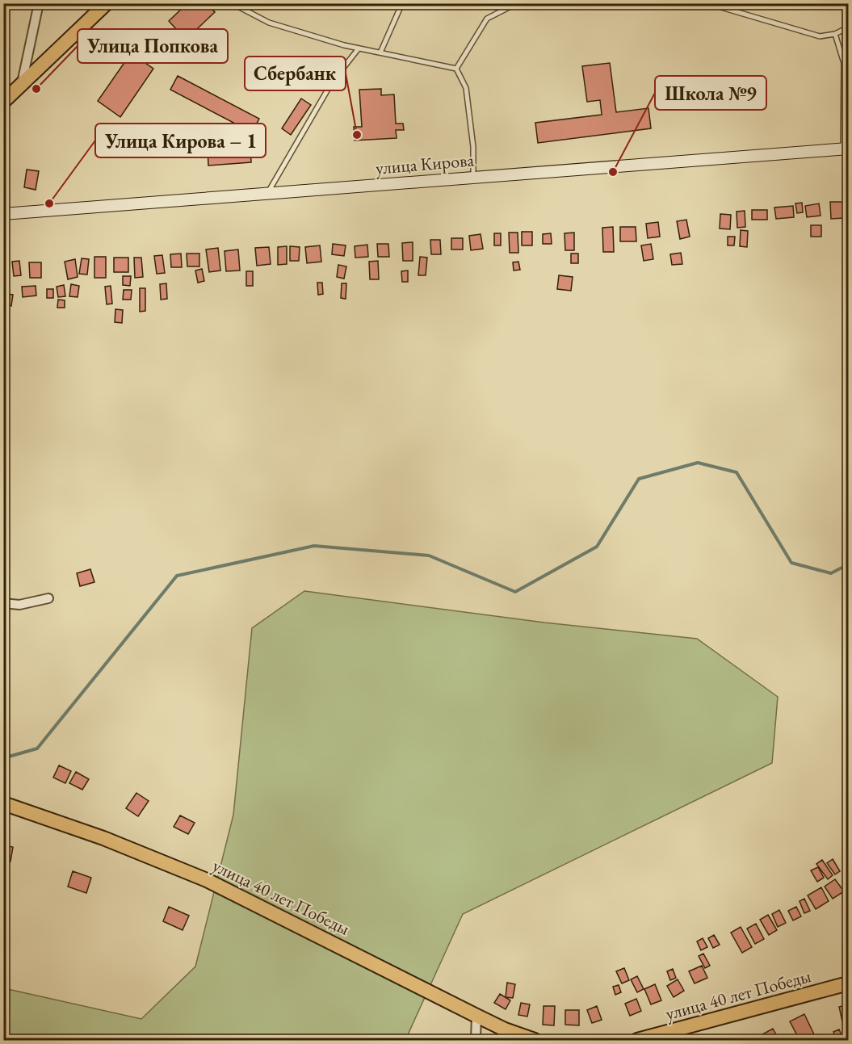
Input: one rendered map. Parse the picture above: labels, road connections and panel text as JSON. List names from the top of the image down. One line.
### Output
{"streets":{"main road":["улица 40 лет Победы"],"street":["улица Кирова"]},"places":["Улица Попкова","Сбербанк","Школа №9","Улица Кирова – 1"]}
